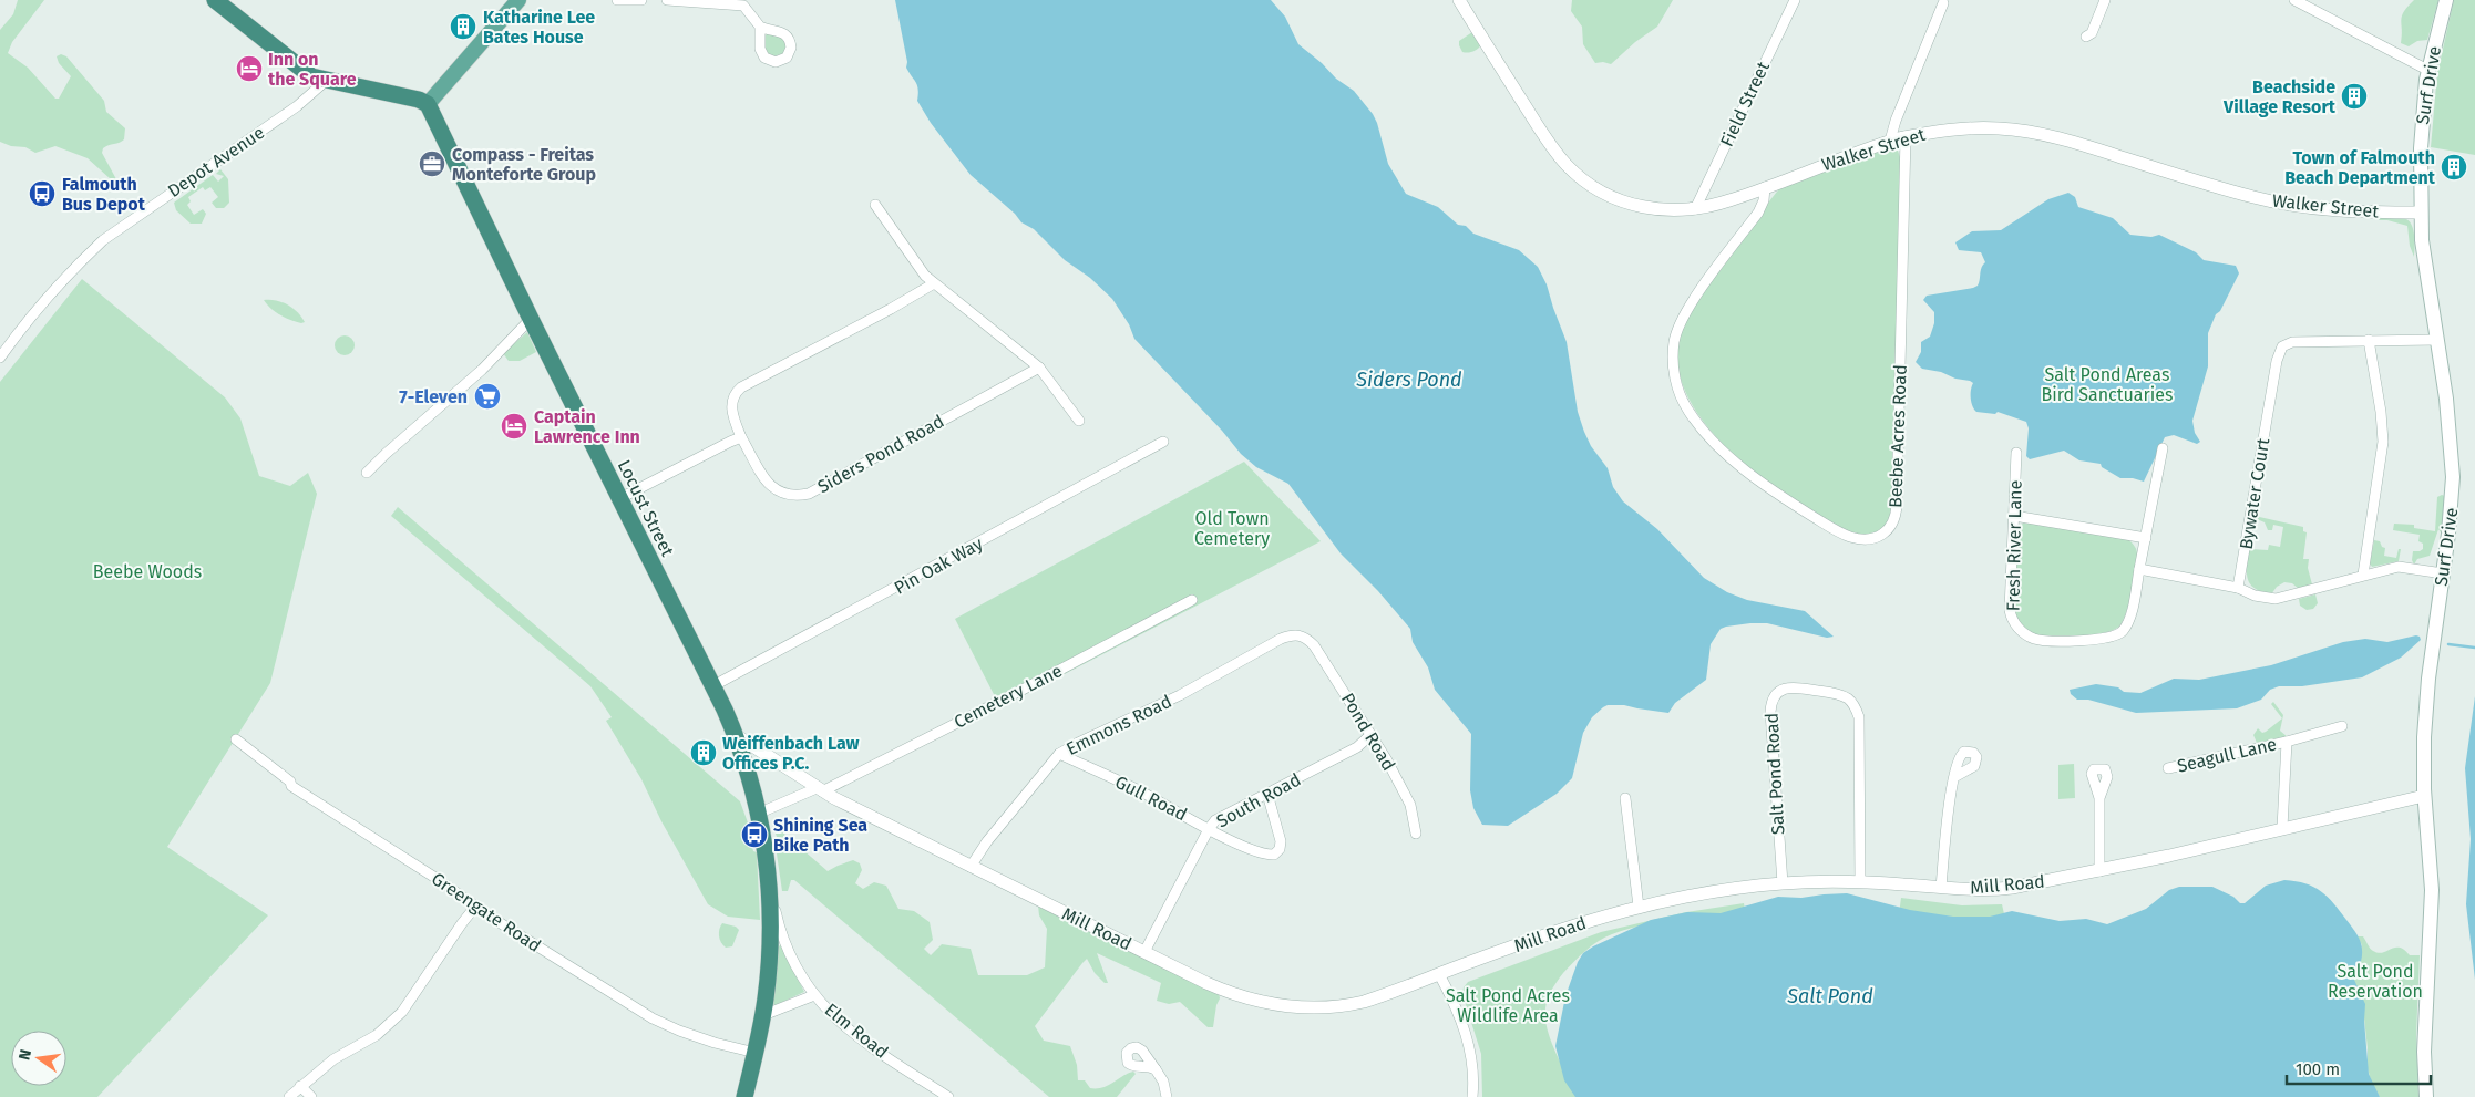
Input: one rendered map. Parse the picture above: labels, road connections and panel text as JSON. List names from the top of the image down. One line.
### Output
{"streets":{"highway":["Locust Street"],"main road":["Surf Drive"],"street":["Field Street","Walker Street","Depot Avenue","Beebe Acres Road","Siders Pond Road","Bywater Court","Fresh River Lane","Pin Oak Way","Cemetery Lane","Emmons Road","Pond Road","Seagull Lane","Salt Pond Road","Gull Road","South Road","Mill Road","Greengate Road","Elm Road"]},"crossings":[["Surf Drive","Walker Street"],["Surf Drive","Bywater Court"],["Surf Drive","Mill Road"],["Field Street","Walker Street"],["Walker Street","Beebe Acres Road"],["Locust Street","Pin Oak Way"],["Locust Street","Cemetery Lane"],["Locust Street","Mill Road"],["Locust Street","Greengate Road"],["Locust Street","Elm Road"],["Cemetery Lane","Mill Road"],["Emmons Road","Pond Road"],["Emmons Road","Gull Road"],["Emmons Road","Mill Road"],["Pond Road","South Road"],["Seagull Lane","Mill Road"],["Salt Pond Road","Mill Road"],["Gull Road","South Road"],["South Road","Mill Road"]],"water":["Siders Pond","Salt Pond"],"parks":["Salt Pond Areas Bird Sanctuaries","Old Town Cemetery","Beebe Woods","Salt Pond Reservation","Salt Pond Acres Wildlife Area"],"places":{"building":["Katharine Lee Bates House","Beachside Village Resort","Town of Falmouth Beach Department","Weiffenbach Law Offices P.C."],"hotel":["Inn on the Square","Captain Lawrence Inn"],"office":["Compass - Freitas Monteforte Group"],"bus stop":["Falmouth Bus Depot","Shining Sea Bike Path"],"supermarket":["7-Eleven"]},"scale_bar":"100 m","north":"left"}
